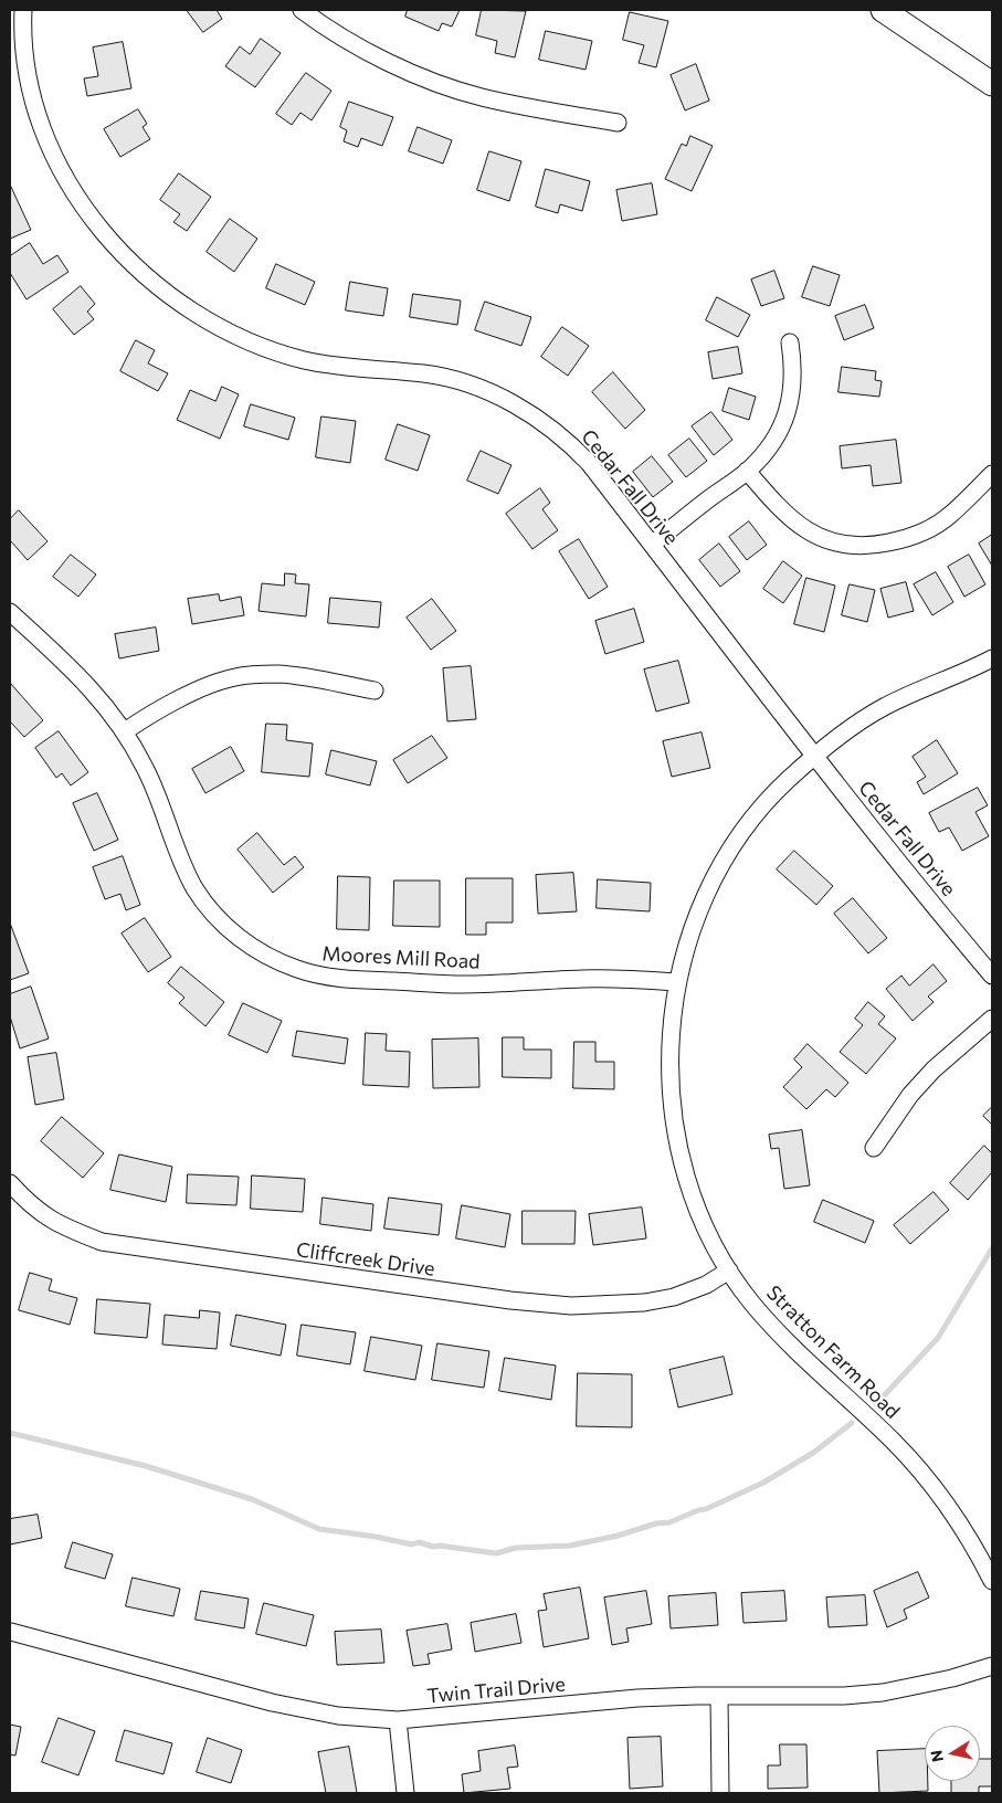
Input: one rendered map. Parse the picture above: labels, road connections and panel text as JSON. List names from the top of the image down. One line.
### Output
{"streets":{"street":["Cedar Fall Drive","Moores Mill Road","Cliffcreek Drive","Stratton Farm Road","Twin Trail Drive"]},"crossings":[["Cedar Fall Drive","Stratton Farm Road"],["Moores Mill Road","Stratton Farm Road"],["Cliffcreek Drive","Stratton Farm Road"]],"north":"left"}
